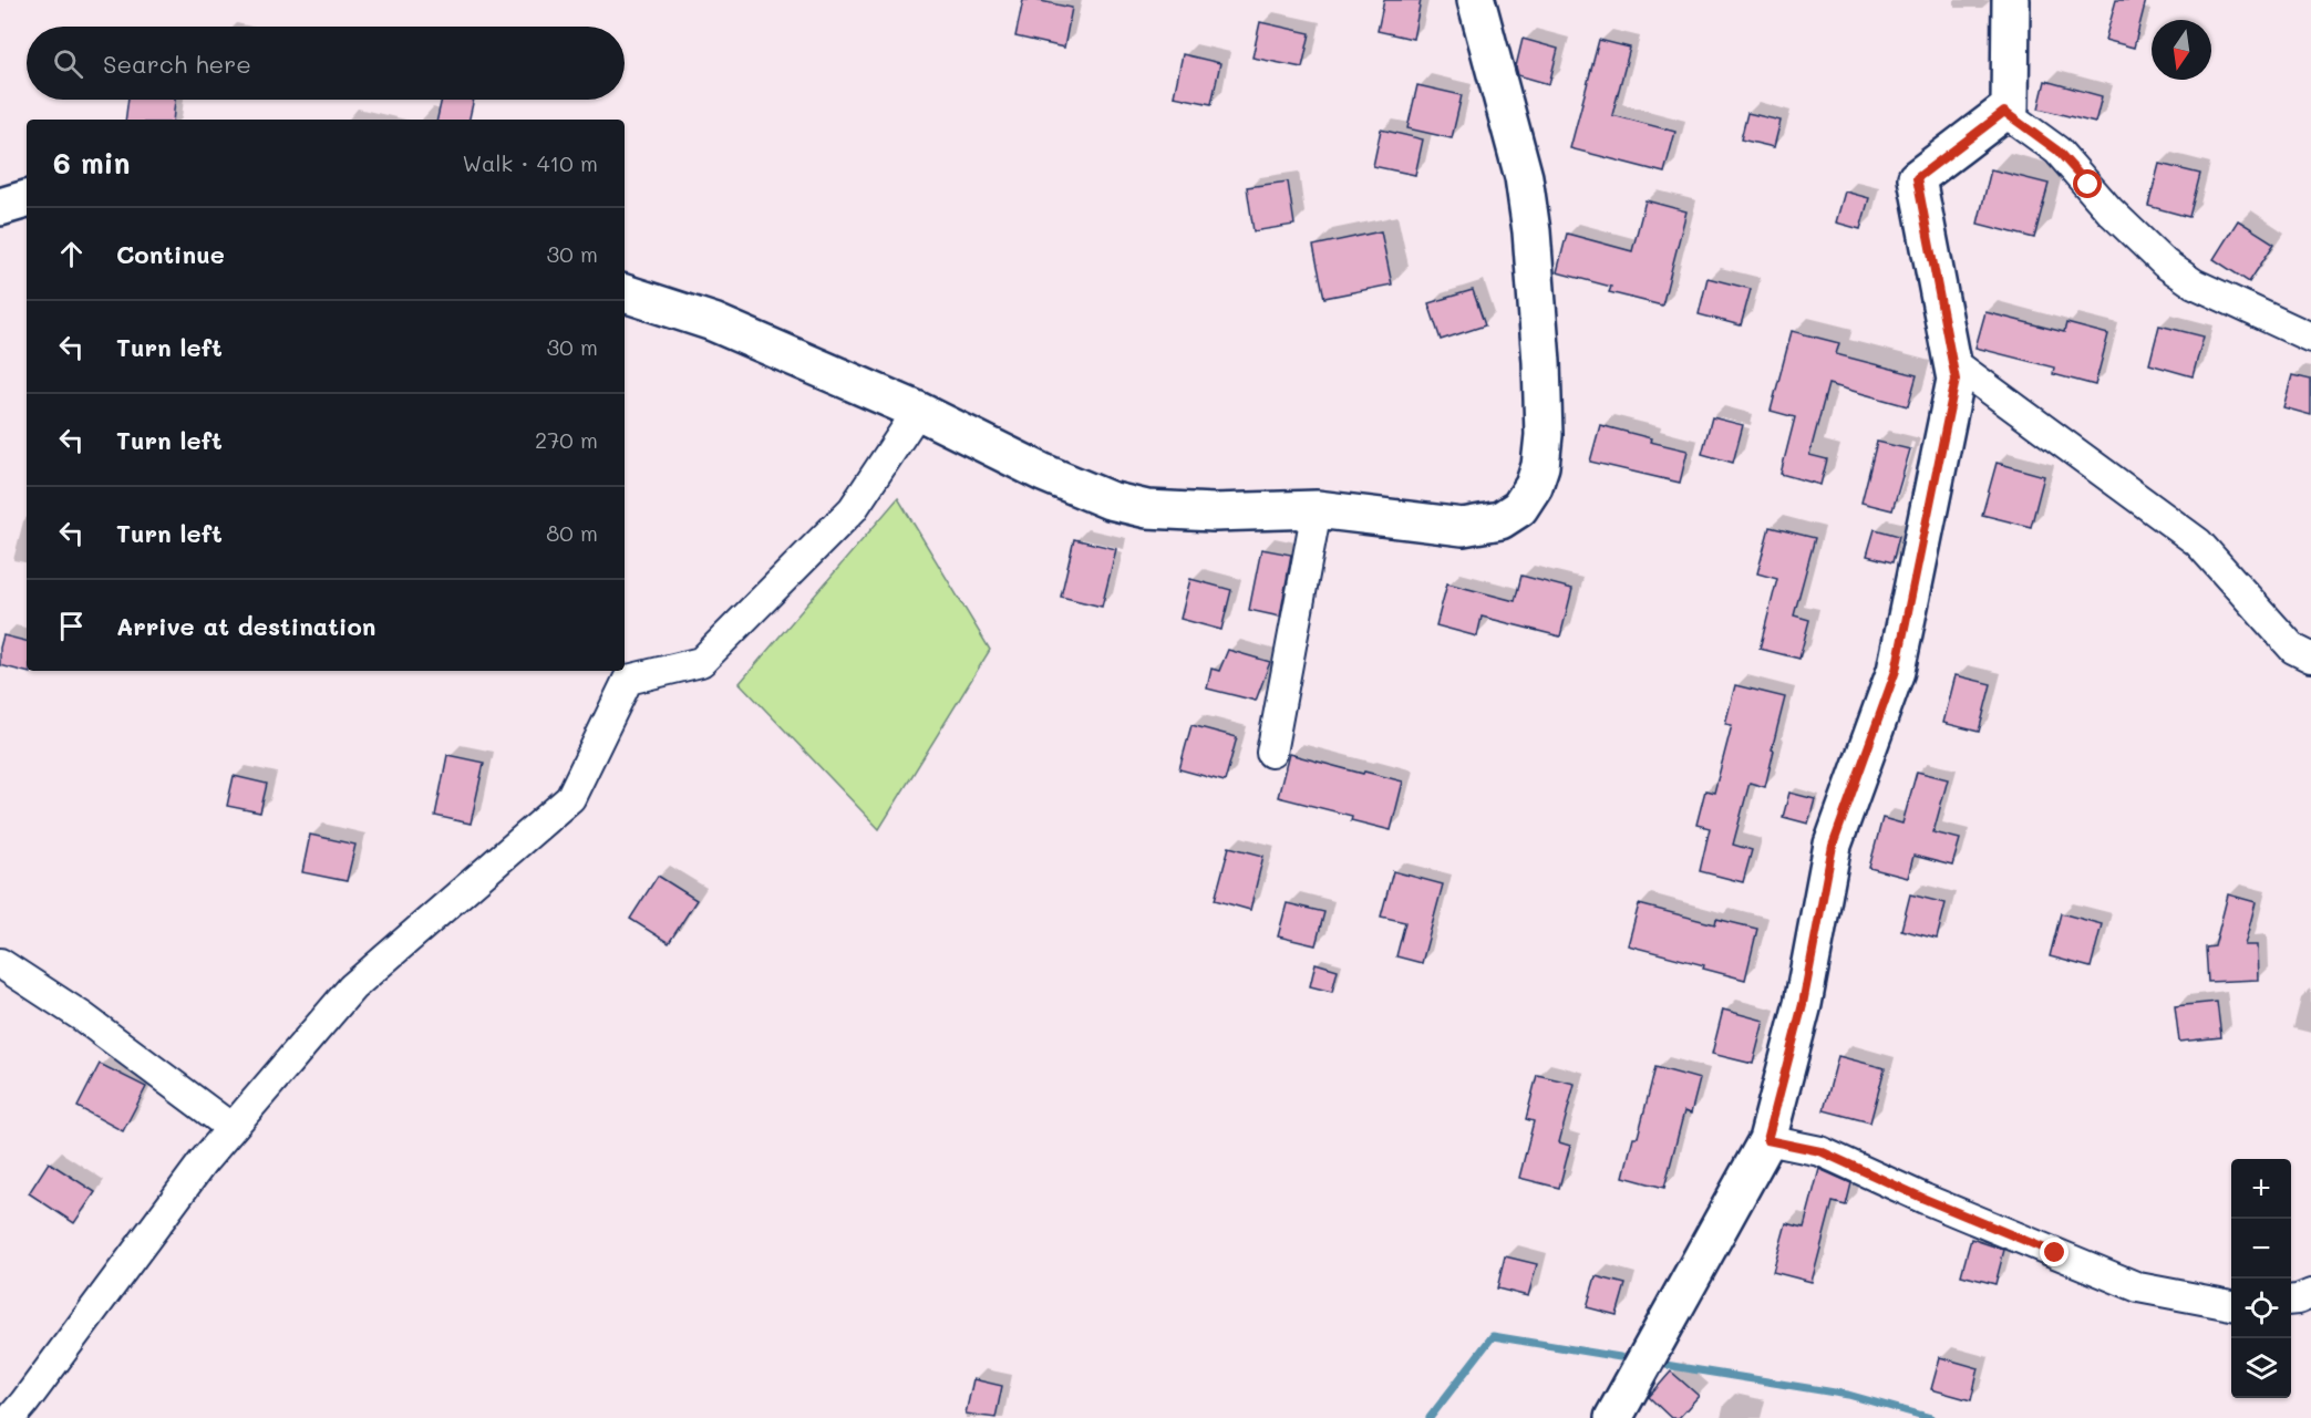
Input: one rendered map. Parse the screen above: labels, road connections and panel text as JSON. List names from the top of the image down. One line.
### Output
{"north":"bottom","page":{"search":"Search here","heading":["6 min","Walk · 410 m"],"list":[["Continue","30 m"],["Turn left","30 m"],["Turn left","270 m"],["Turn left","80 m"],"Arrive at destination"],"map_buttons":["+","−"]}}
